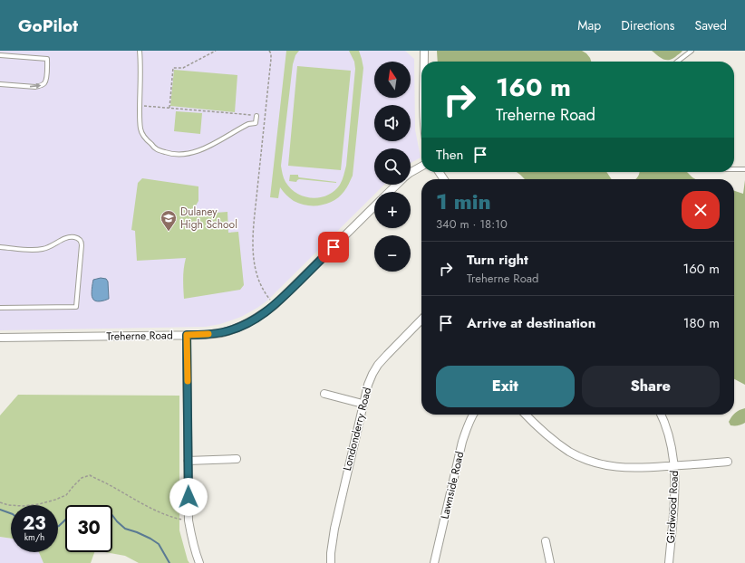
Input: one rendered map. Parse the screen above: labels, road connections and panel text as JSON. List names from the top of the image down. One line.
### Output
{"streets":{"street":["Treherne Road","Londonderry Road","Lawnside Road","Girdwood Road"]},"places":{"school or university":["Dulaney High School"]},"north":"top","page":{"header":"GoPilot","nav":["Map","Directions","Saved"],"map_buttons":["+","−"],"turn":["160 m","Treherne Road"],"then":"Then","heading":["1 min","340 m · 18:10"],"list":[{"name":"Turn right","note":"Treherne Road","value":"160 m"},{"name":"Arrive at destination","value":"180 m"}],"buttons":["Exit","Share"],"speed":"23 km/h","limit":"30"}}
